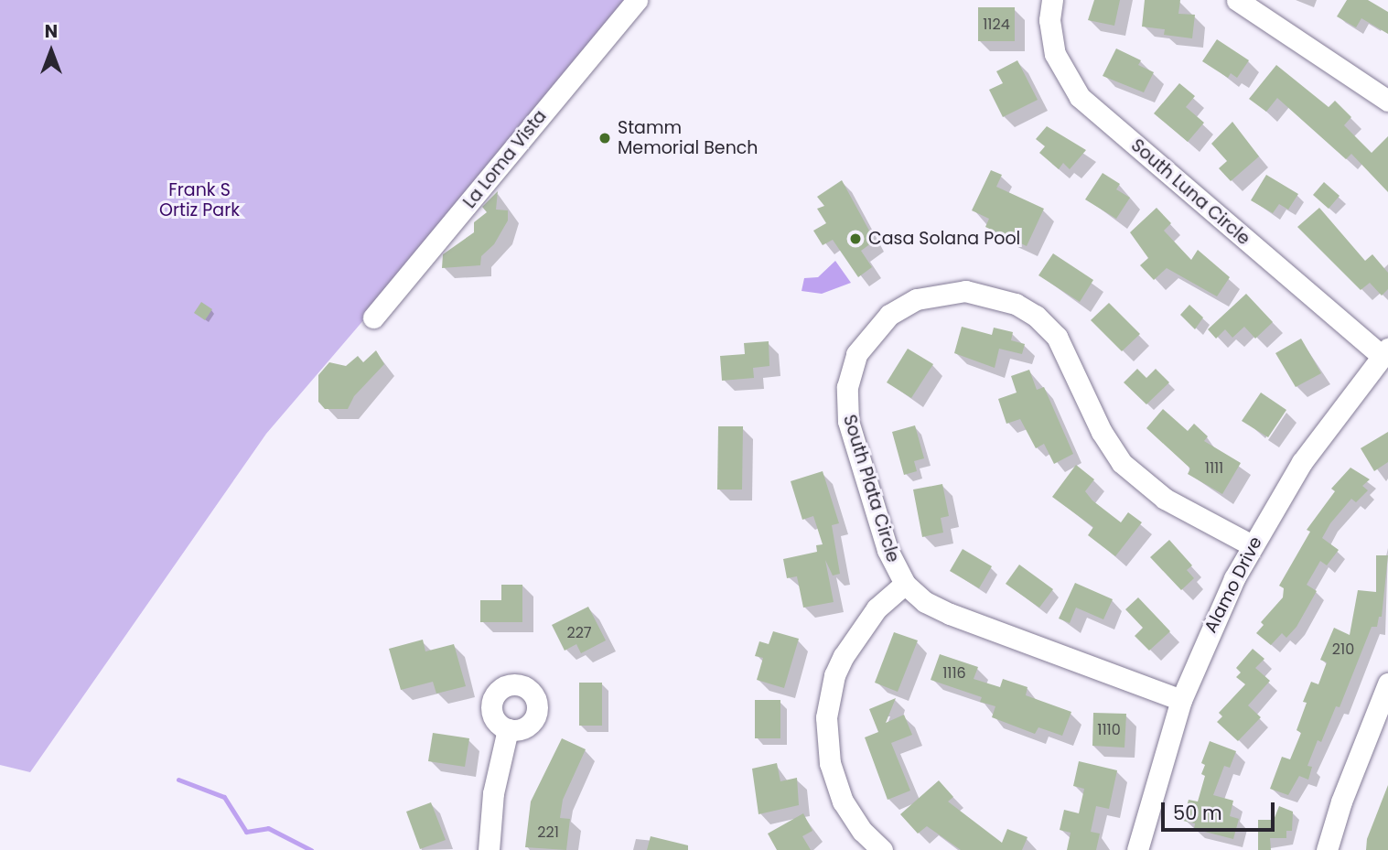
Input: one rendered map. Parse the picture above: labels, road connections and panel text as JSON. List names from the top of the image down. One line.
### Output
{"streets":{"street":["La Loma Vista","South Luna Circle","South Plata Circle","Alamo Drive"]},"crossings":[["South Luna Circle","Alamo Drive"],["South Plata Circle","Alamo Drive"]],"parks":["Frank S Ortiz Park"],"places":["Stamm Memorial Bench","Casa Solana Pool"],"house_numbers":["1124","1111","227","210","1116","1110","221"],"scale_bar":"50 m","north":"top"}
